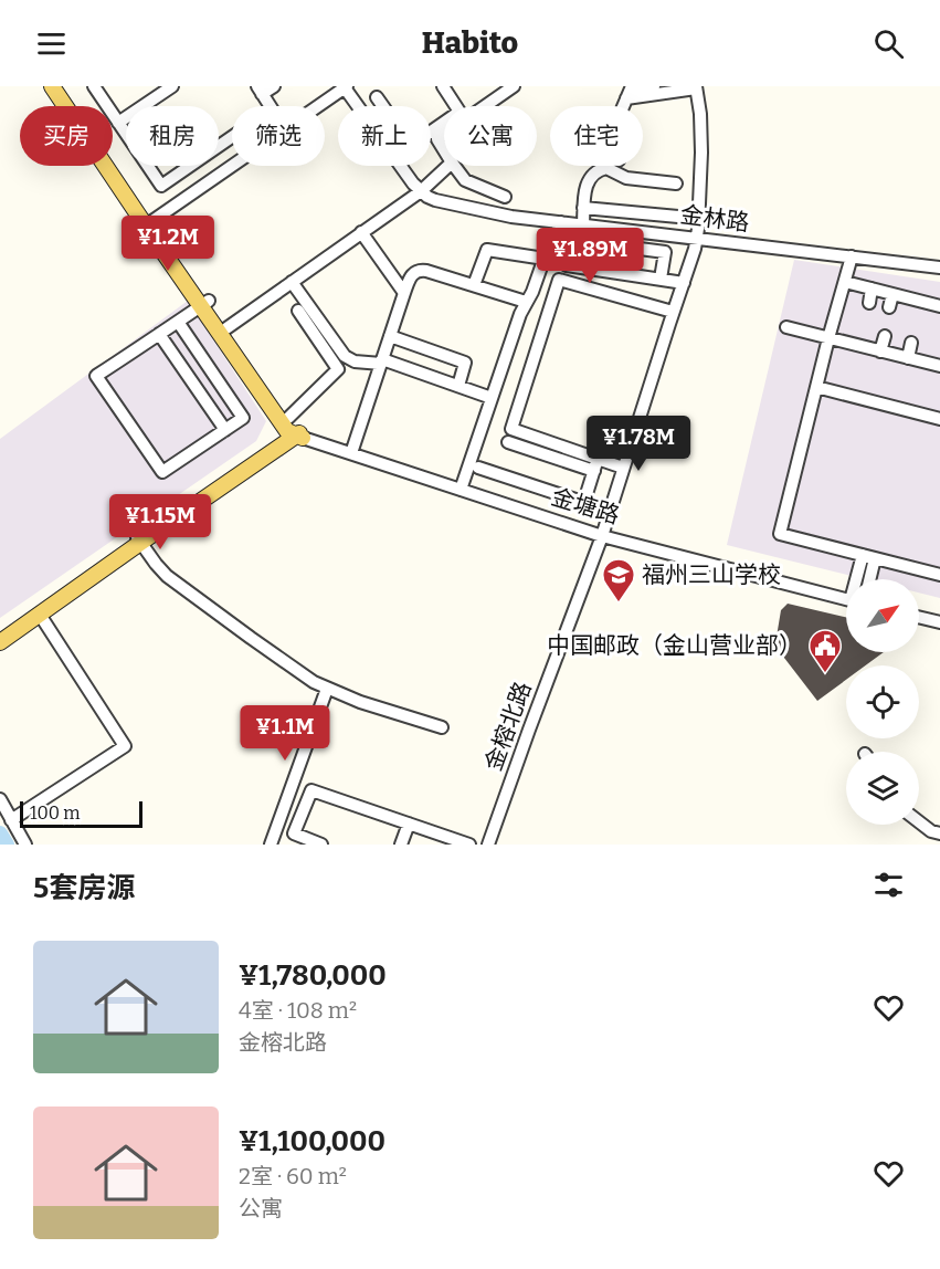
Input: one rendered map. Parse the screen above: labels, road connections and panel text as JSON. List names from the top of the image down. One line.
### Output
{"streets":{"street":["金林路","金塘路","金榕北路"]},"crossings":[["金林路","金榕北路"],["金塘路","金榕北路"]],"places":{"school or university":["福州三山学校"],"public building":["中国邮政（金山营业部）"]},"scale_bar":"100 m","north":"top right","page":{"header":"Habito","chip":["买房","租房","筛选","新上","公寓","住宅"],"price":["¥1.2M","¥1.89M","¥1.78M","¥1.15M","¥1.1M"],"scale":"100 m","heading":"5套房源","list":[{"name":"¥1,780,000","note":"4室 · 108 m² · 金榕北路"},{"name":"¥1,100,000","note":"2室 · 60 m² · 公寓"}]}}
